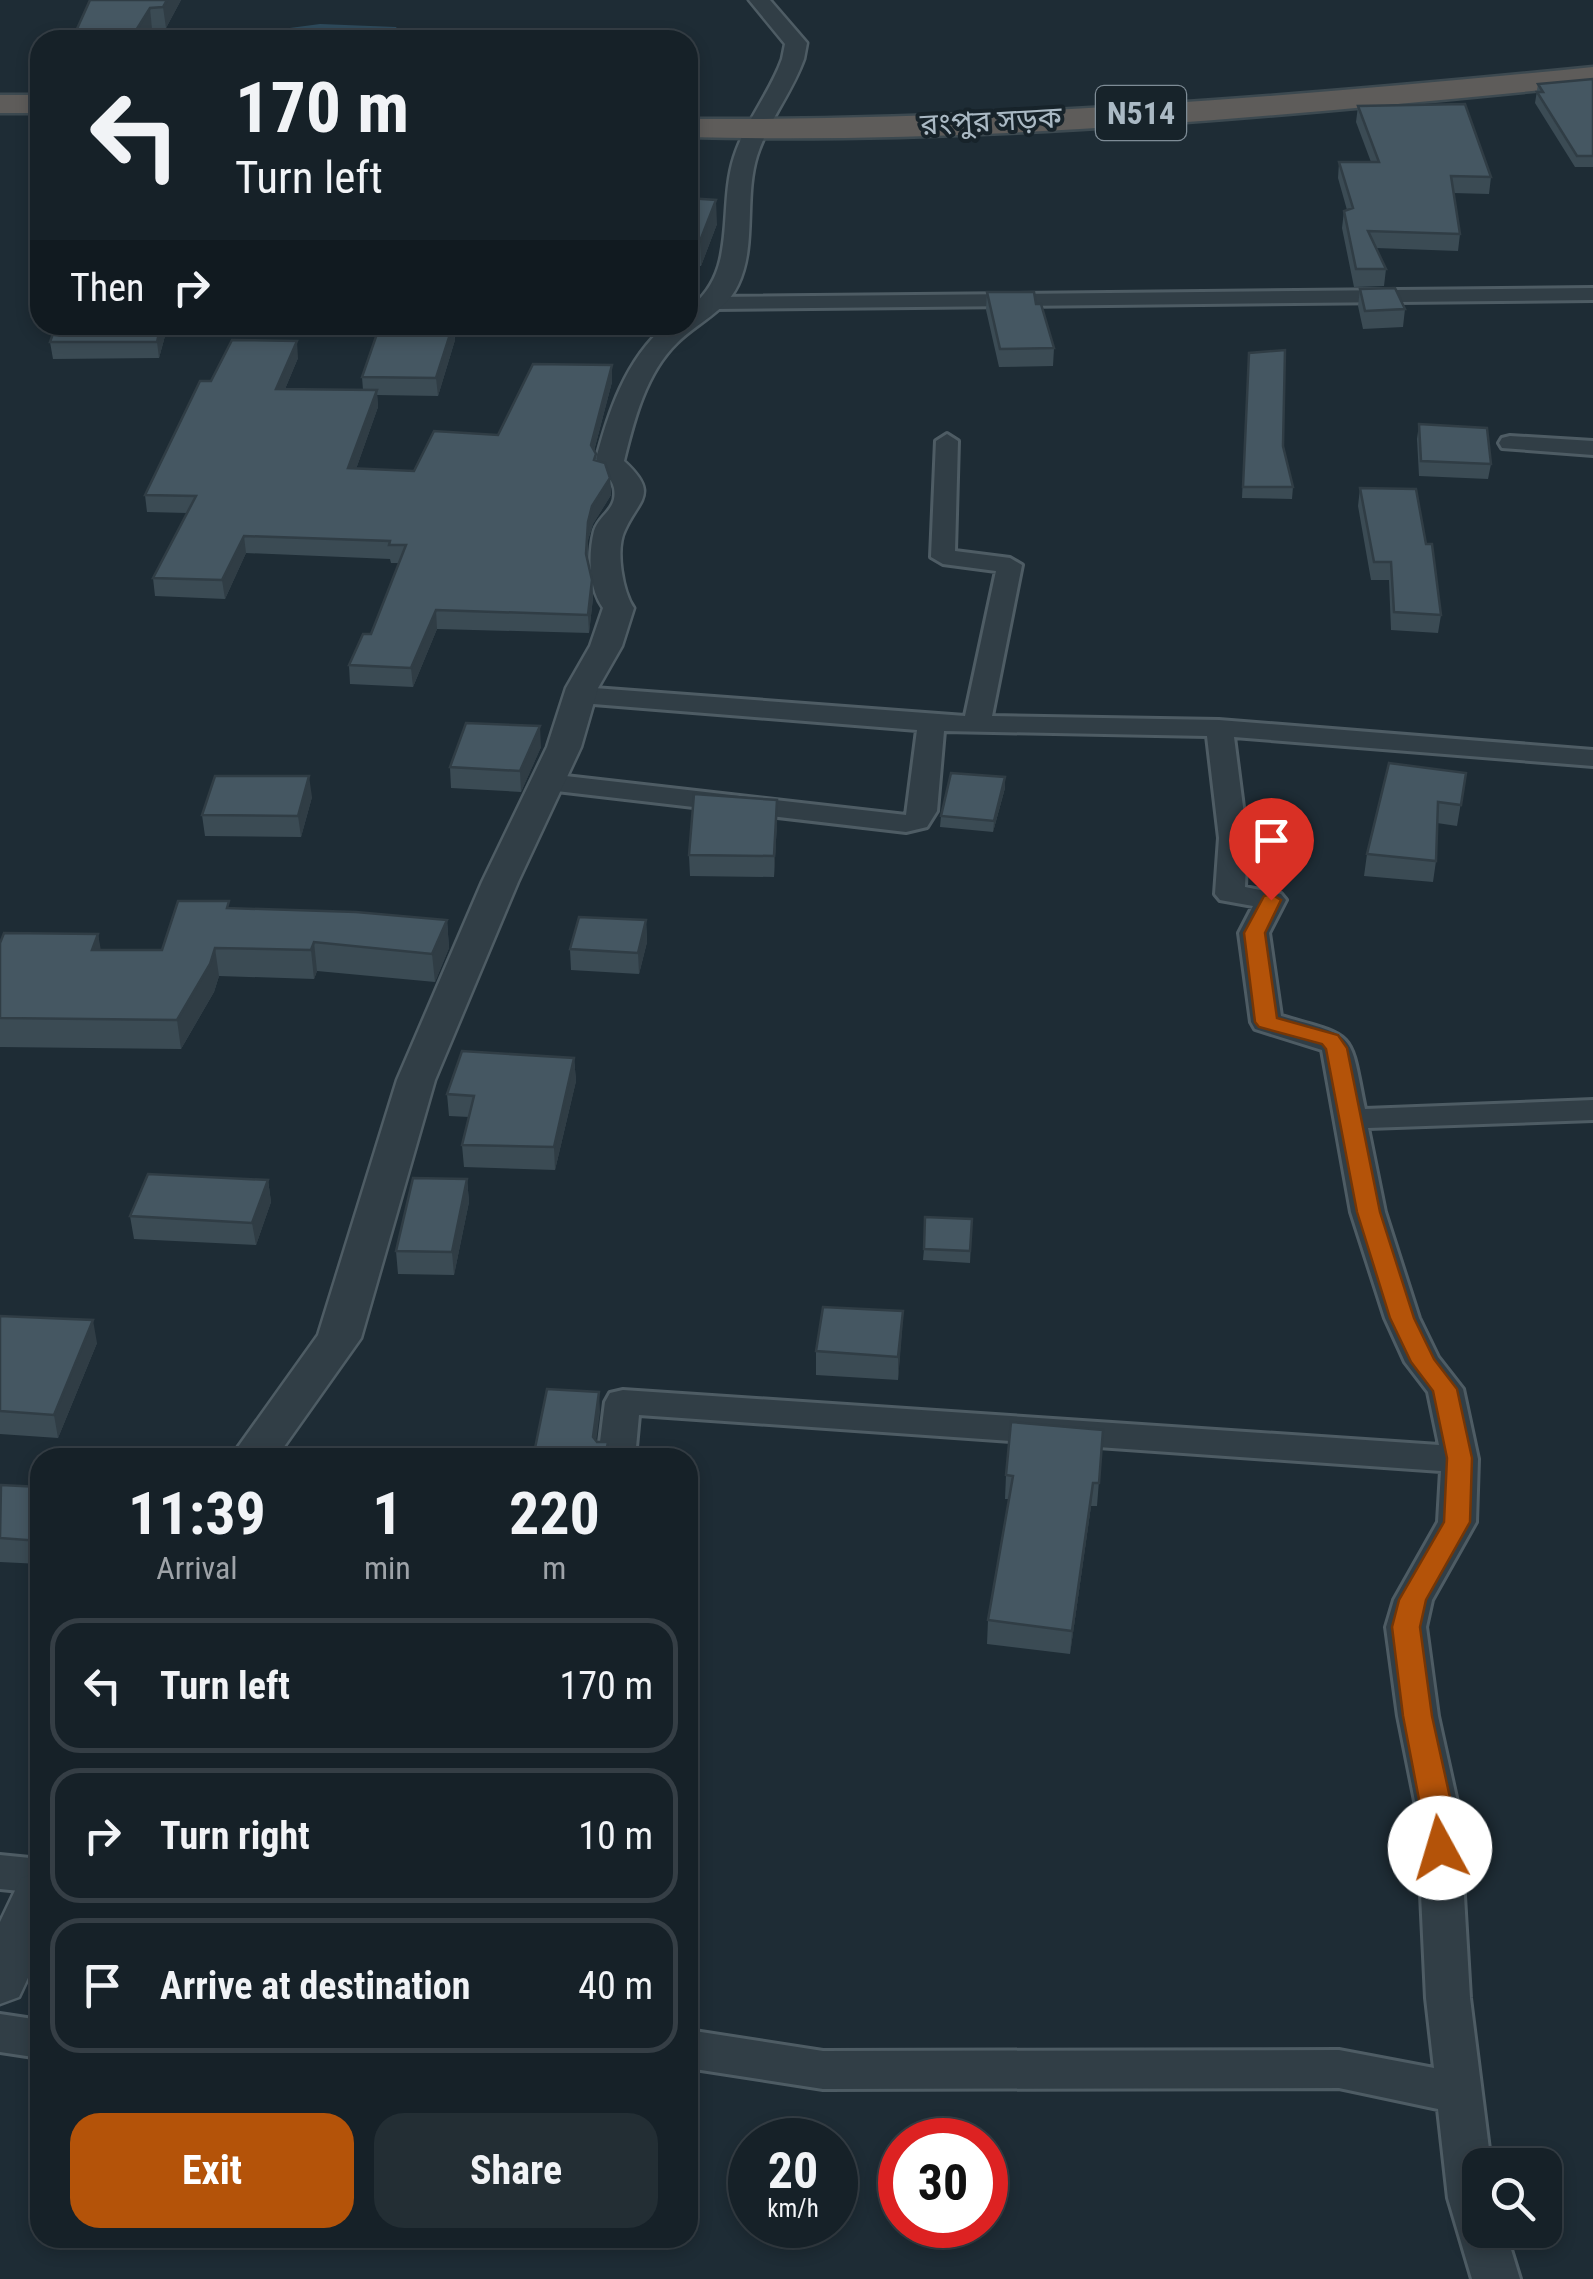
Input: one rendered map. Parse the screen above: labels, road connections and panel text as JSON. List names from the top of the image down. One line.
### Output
{"streets":{"highway":["N514","রংপুর সড়ক"]},"page":{"turn":["170 m","Turn left"],"then":"Then","eta":["11:39","Arrival","1","min","220","m"],"list":[{"name":"Turn left","value":"170 m"},{"name":"Turn right","value":"10 m"},{"name":"Arrive at destination","value":"40 m"}],"buttons":["Exit","Share"],"speed":"20 km/h","limit":"30"}}
